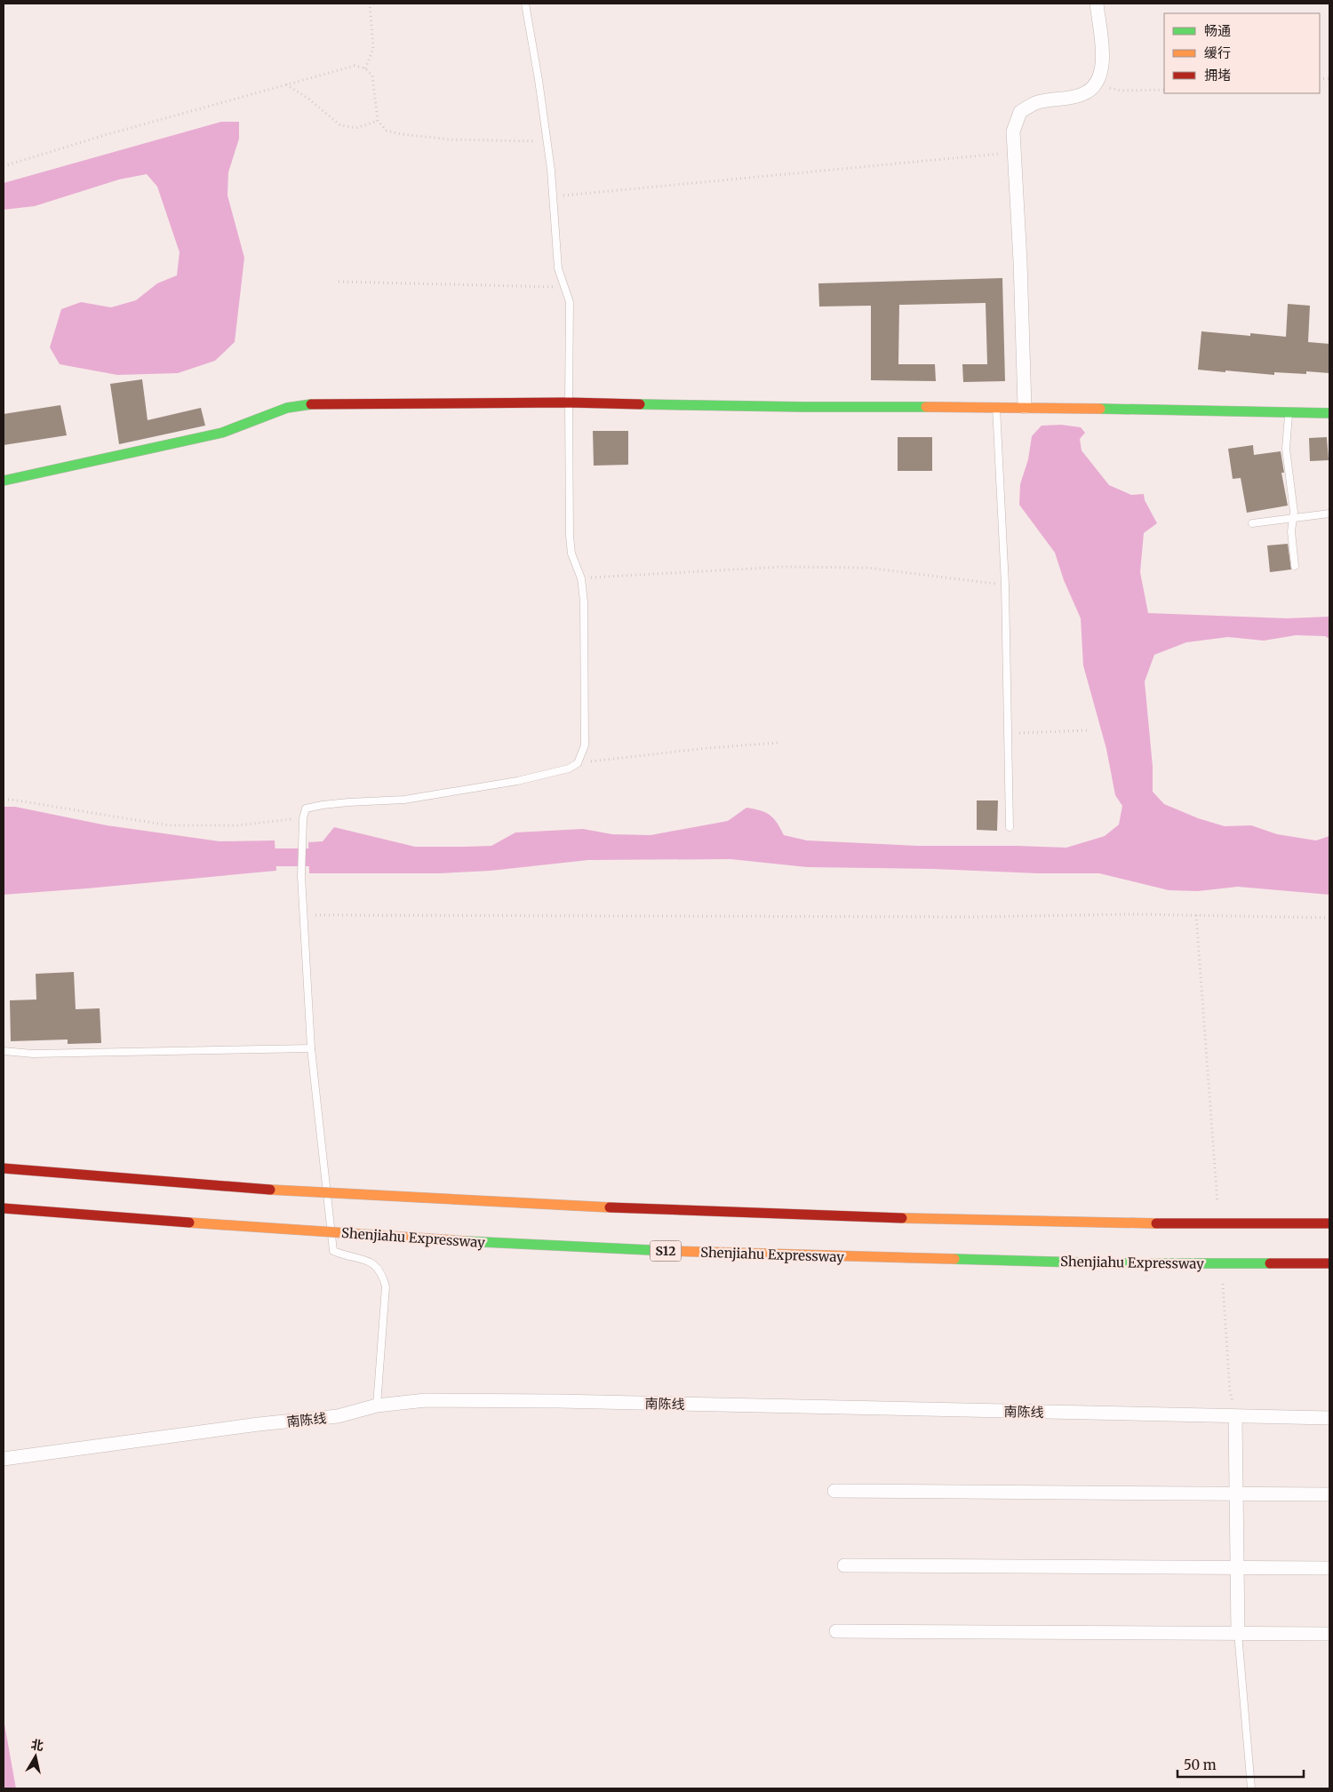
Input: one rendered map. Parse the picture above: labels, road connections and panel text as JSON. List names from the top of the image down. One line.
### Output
{"streets":{"main road":["Shenjiahu Expressway","S12"],"street":["南陈线"]},"legend":["畅通","缓行","拥堵"],"scale_bar":"50 m","north":"top"}
